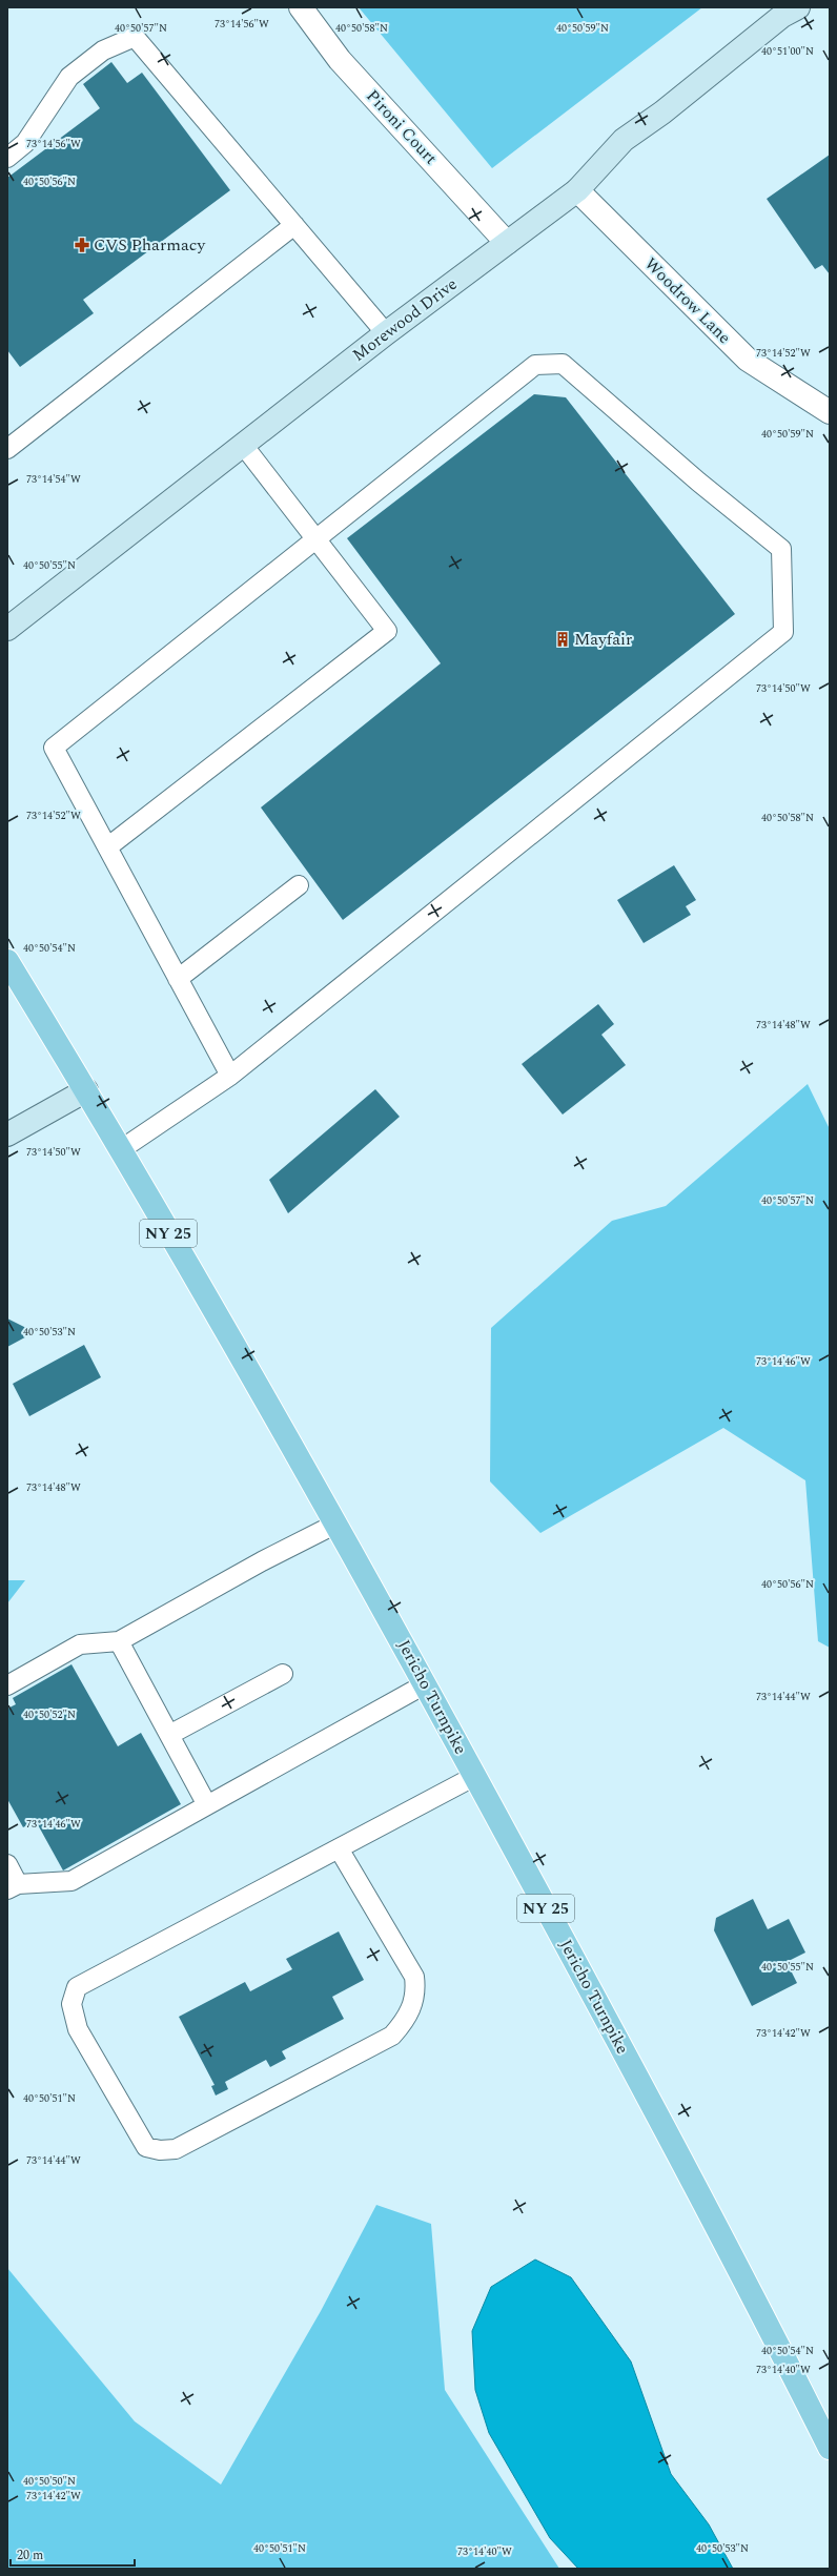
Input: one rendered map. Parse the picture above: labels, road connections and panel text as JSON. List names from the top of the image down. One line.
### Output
{"streets":{"main road":["NY 25","Jericho Turnpike"],"street":["Pironi Court","Woodrow Lane","Morewood Drive"]},"crossings":[["Pironi Court","Morewood Drive"],["Woodrow Lane","Morewood Drive"]],"places":{"pharmacy":["CVS Pharmacy"],"building":["Mayfair"]},"scale_bar":"20 m","coordinates":["73°14'56\"W","40°50'57\"N","40°50'58\"N","40°50'59\"N","40°51'00\"N","40°50'56\"N","73°14'52\"W","73°14'54\"W","40°50'55\"N","73°14'50\"W","40°50'54\"N","73°14'48\"W","40°50'53\"N","73°14'46\"W","73°14'44\"W","40°50'52\"N","73°14'42\"W","40°50'51\"N","73°14'40\"W","40°50'50\"N"]}
